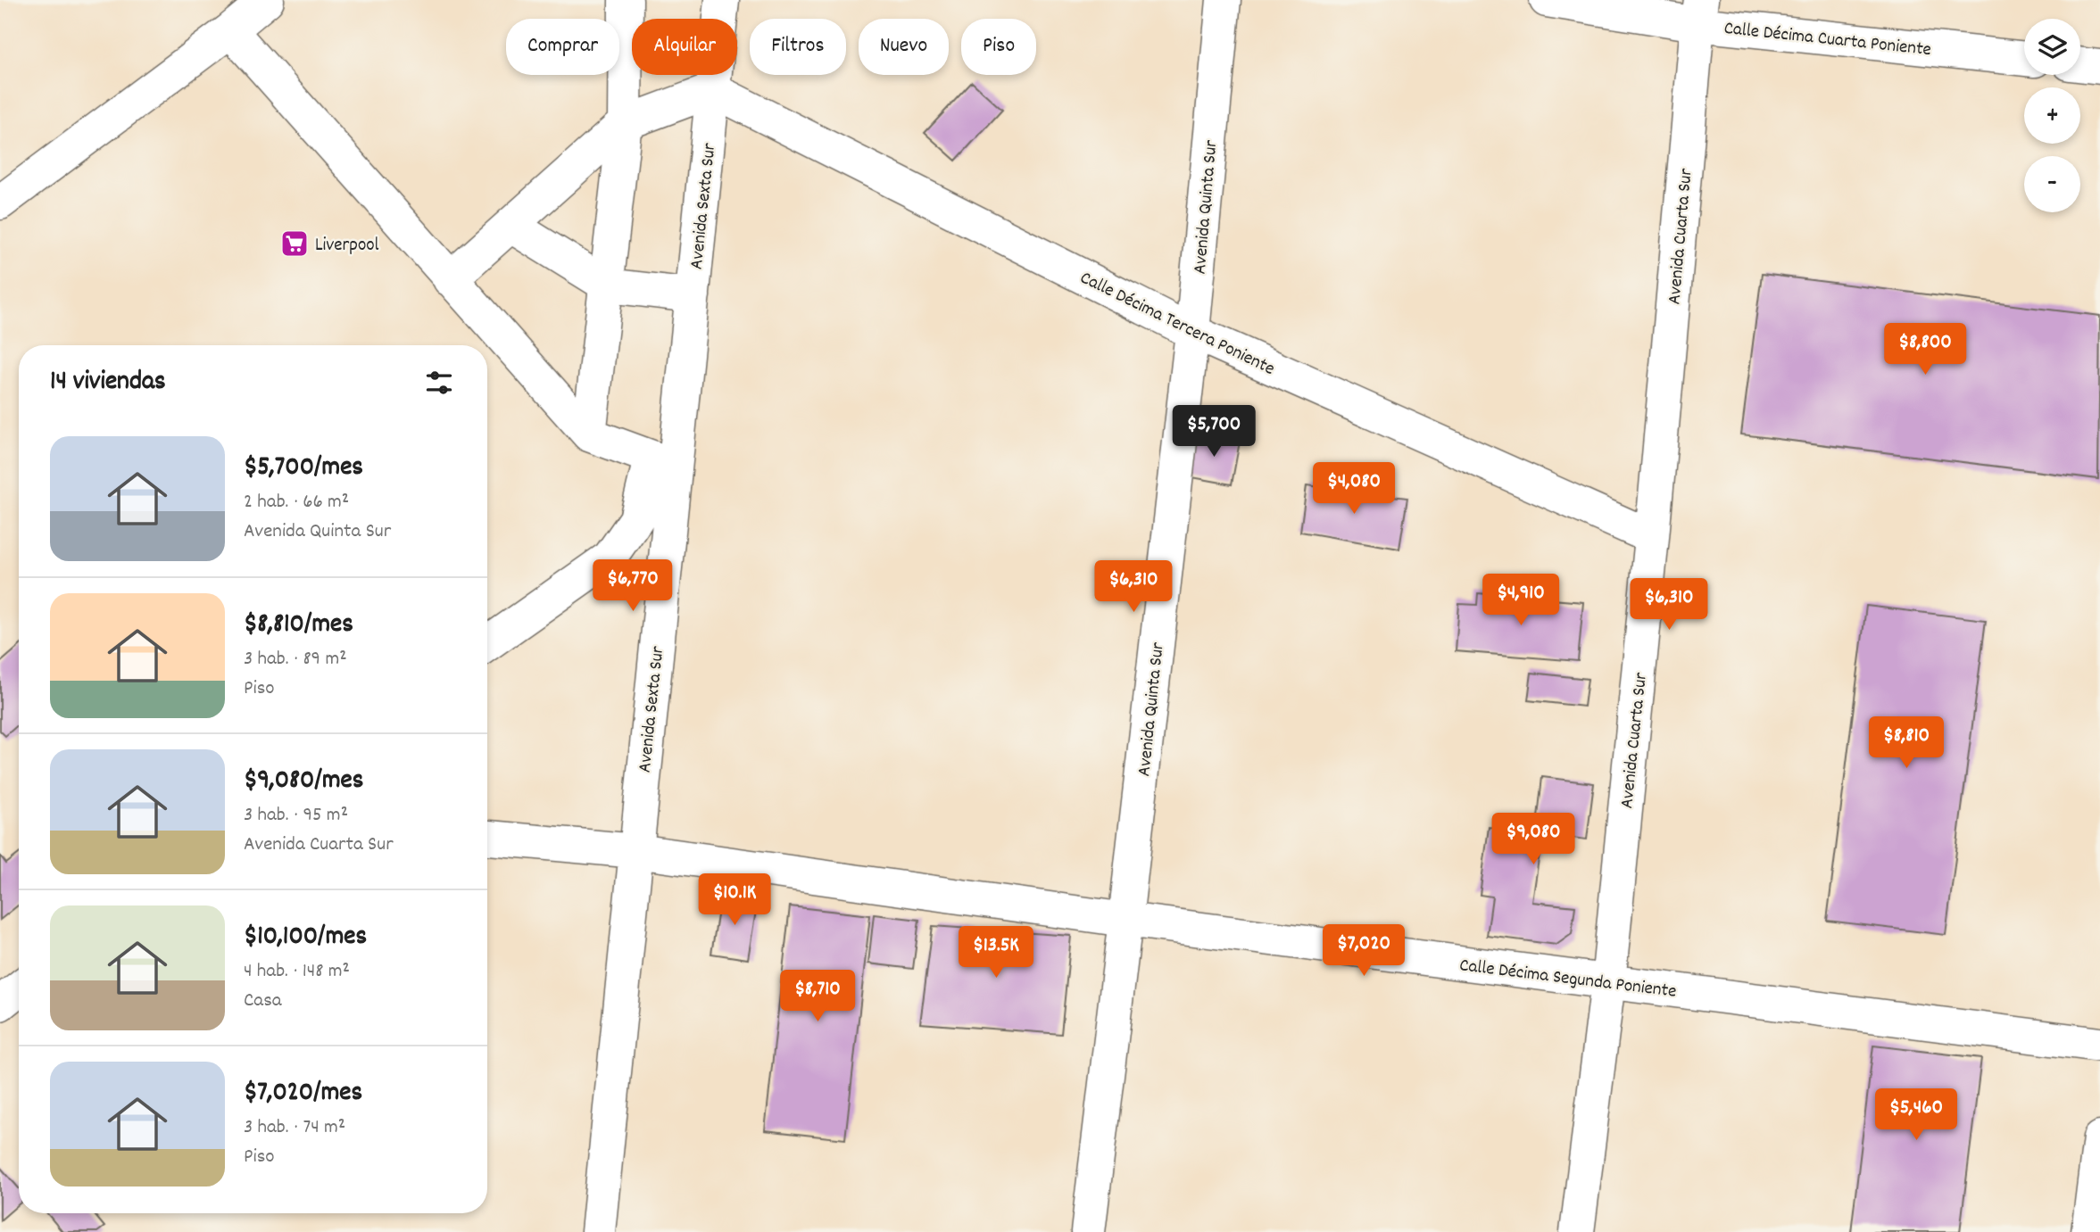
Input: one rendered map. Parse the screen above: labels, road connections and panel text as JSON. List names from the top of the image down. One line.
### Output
{"streets":{"street":["Calle Décima Cuarta Poniente","Avenida Sexta Sur","Avenida Quinta Sur","Avenida Cuarta Sur","Calle Décima Tercera Poniente","Calle Décima Segunda Poniente"]},"crossings":[["Calle Décima Cuarta Poniente","Avenida Cuarta Sur"],["Avenida Sexta Sur","Calle Décima Tercera Poniente"],["Avenida Sexta Sur","Calle Décima Segunda Poniente"],["Avenida Quinta Sur","Calle Décima Tercera Poniente"],["Avenida Quinta Sur","Calle Décima Segunda Poniente"],["Avenida Cuarta Sur","Calle Décima Tercera Poniente"],["Avenida Cuarta Sur","Calle Décima Segunda Poniente"]],"places":{"supermarket":["Liverpool"]},"page":{"map_buttons":["+","−"],"chip":["Comprar","Alquilar","Filtros","Nuevo","Piso"],"price":["$8,800","$5,700","$4,080","$6,770","$6,310","$4,910","$6,310","$8,810","$9,080","$10.1K","$7,020","$13.5K","$8,710","$5,460"],"heading":"14 viviendas","list":[{"name":"$5,700/mes","note":"2 hab. · 66 m² · Avenida Quinta Sur"},{"name":"$8,810/mes","note":"3 hab. · 89 m² · Piso"},{"name":"$9,080/mes","note":"3 hab. · 95 m² · Avenida Cuarta Sur"},{"name":"$10,100/mes","note":"4 hab. · 148 m² · Casa"},{"name":"$7,020/mes","note":"3 hab. · 74 m² · Piso"}]}}
